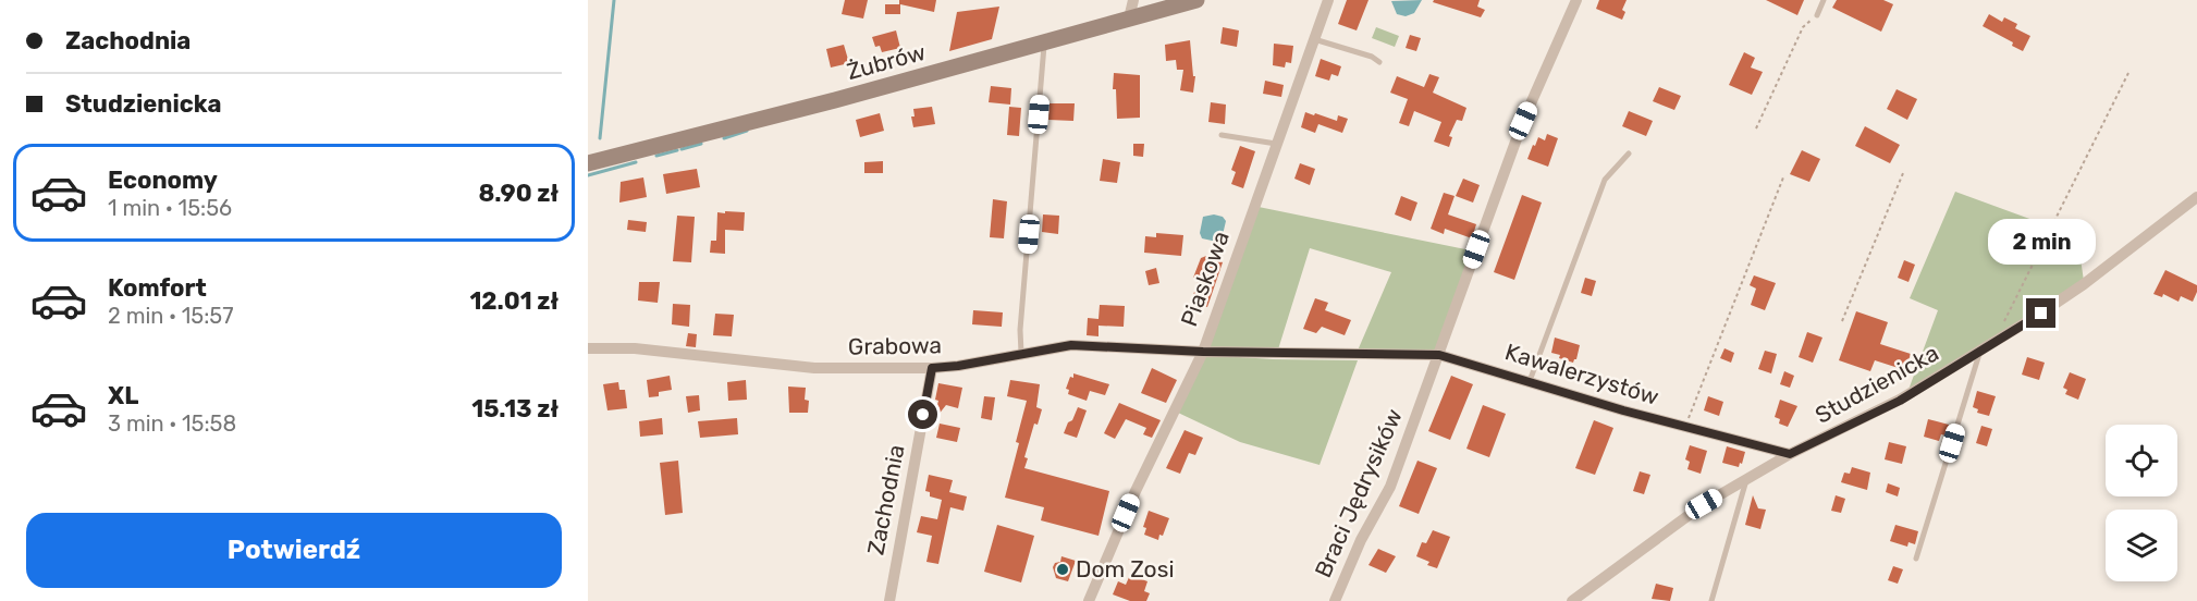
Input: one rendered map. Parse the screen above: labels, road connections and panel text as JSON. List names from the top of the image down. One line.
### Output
{"streets":{"main road":["Żubrów"],"street":["Piaskowa","Grabowa","Kawalerzystów","Studzienicka","Braci Jędrysików","Zachodnia"]},"crossings":[["Piaskowa","Grabowa"],["Piaskowa","Kawalerzystów"],["Grabowa","Kawalerzystów"],["Grabowa","Zachodnia"],["Kawalerzystów","Studzienicka"],["Kawalerzystów","Braci Jędrysików"]],"places":["Dom Zosi"],"page":{"banner":["Zachodnia","Studzienicka"],"list":[{"name":"Economy","note":"1 min · 15:56","value":"8.90 zł"},{"name":"Komfort","note":"2 min · 15:57","value":"12.01 zł"},{"name":"XL","note":"3 min · 15:58","value":"15.13 zł"}],"bubble":"2 min","buttons":"Potwierdź"}}
